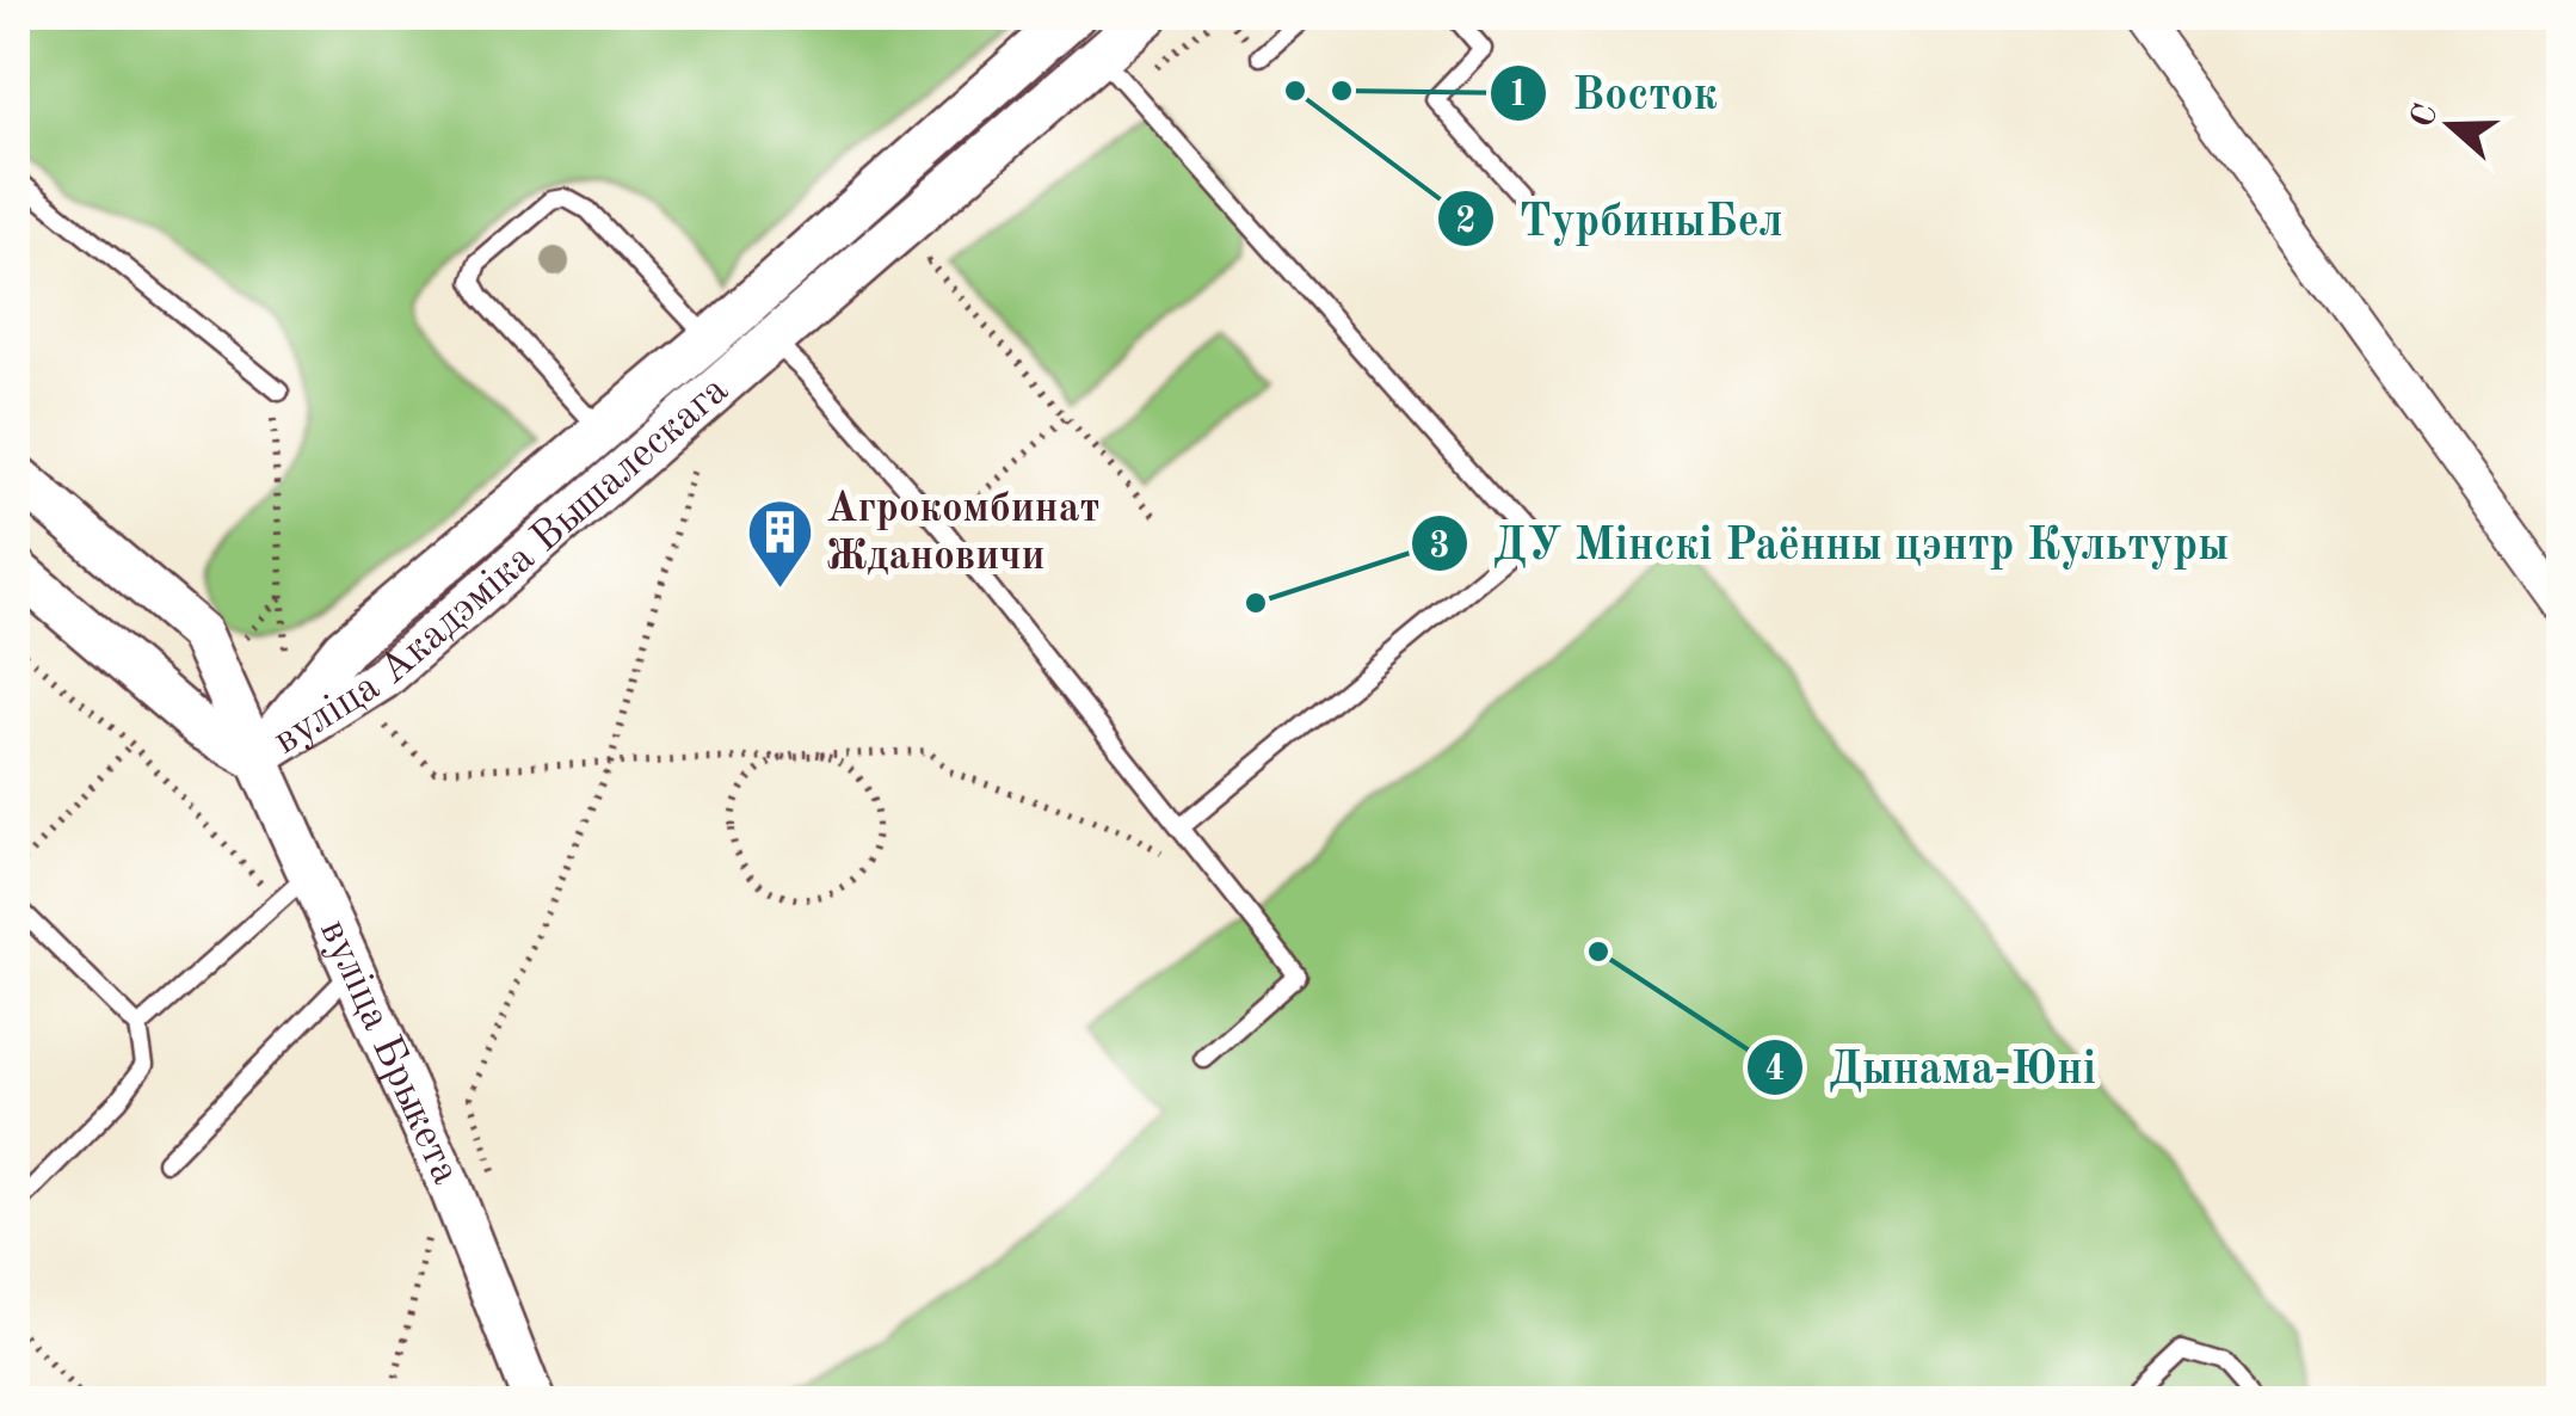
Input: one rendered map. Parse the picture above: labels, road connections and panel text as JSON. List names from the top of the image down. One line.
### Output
{"streets":{"street":["вуліца Акадэміка Вышалескага","вуліца Брыкета"]},"crossings":[["вуліца Акадэміка Вышалескага","вуліца Брыкета"]],"places":{"other":["ТурбиныБел","Восток","ДУ Мінскі Раённы цэнтр Культуры","Дынама-Юні"],"building":["Агрокомбинат Ждановичи"]},"north":"left"}
